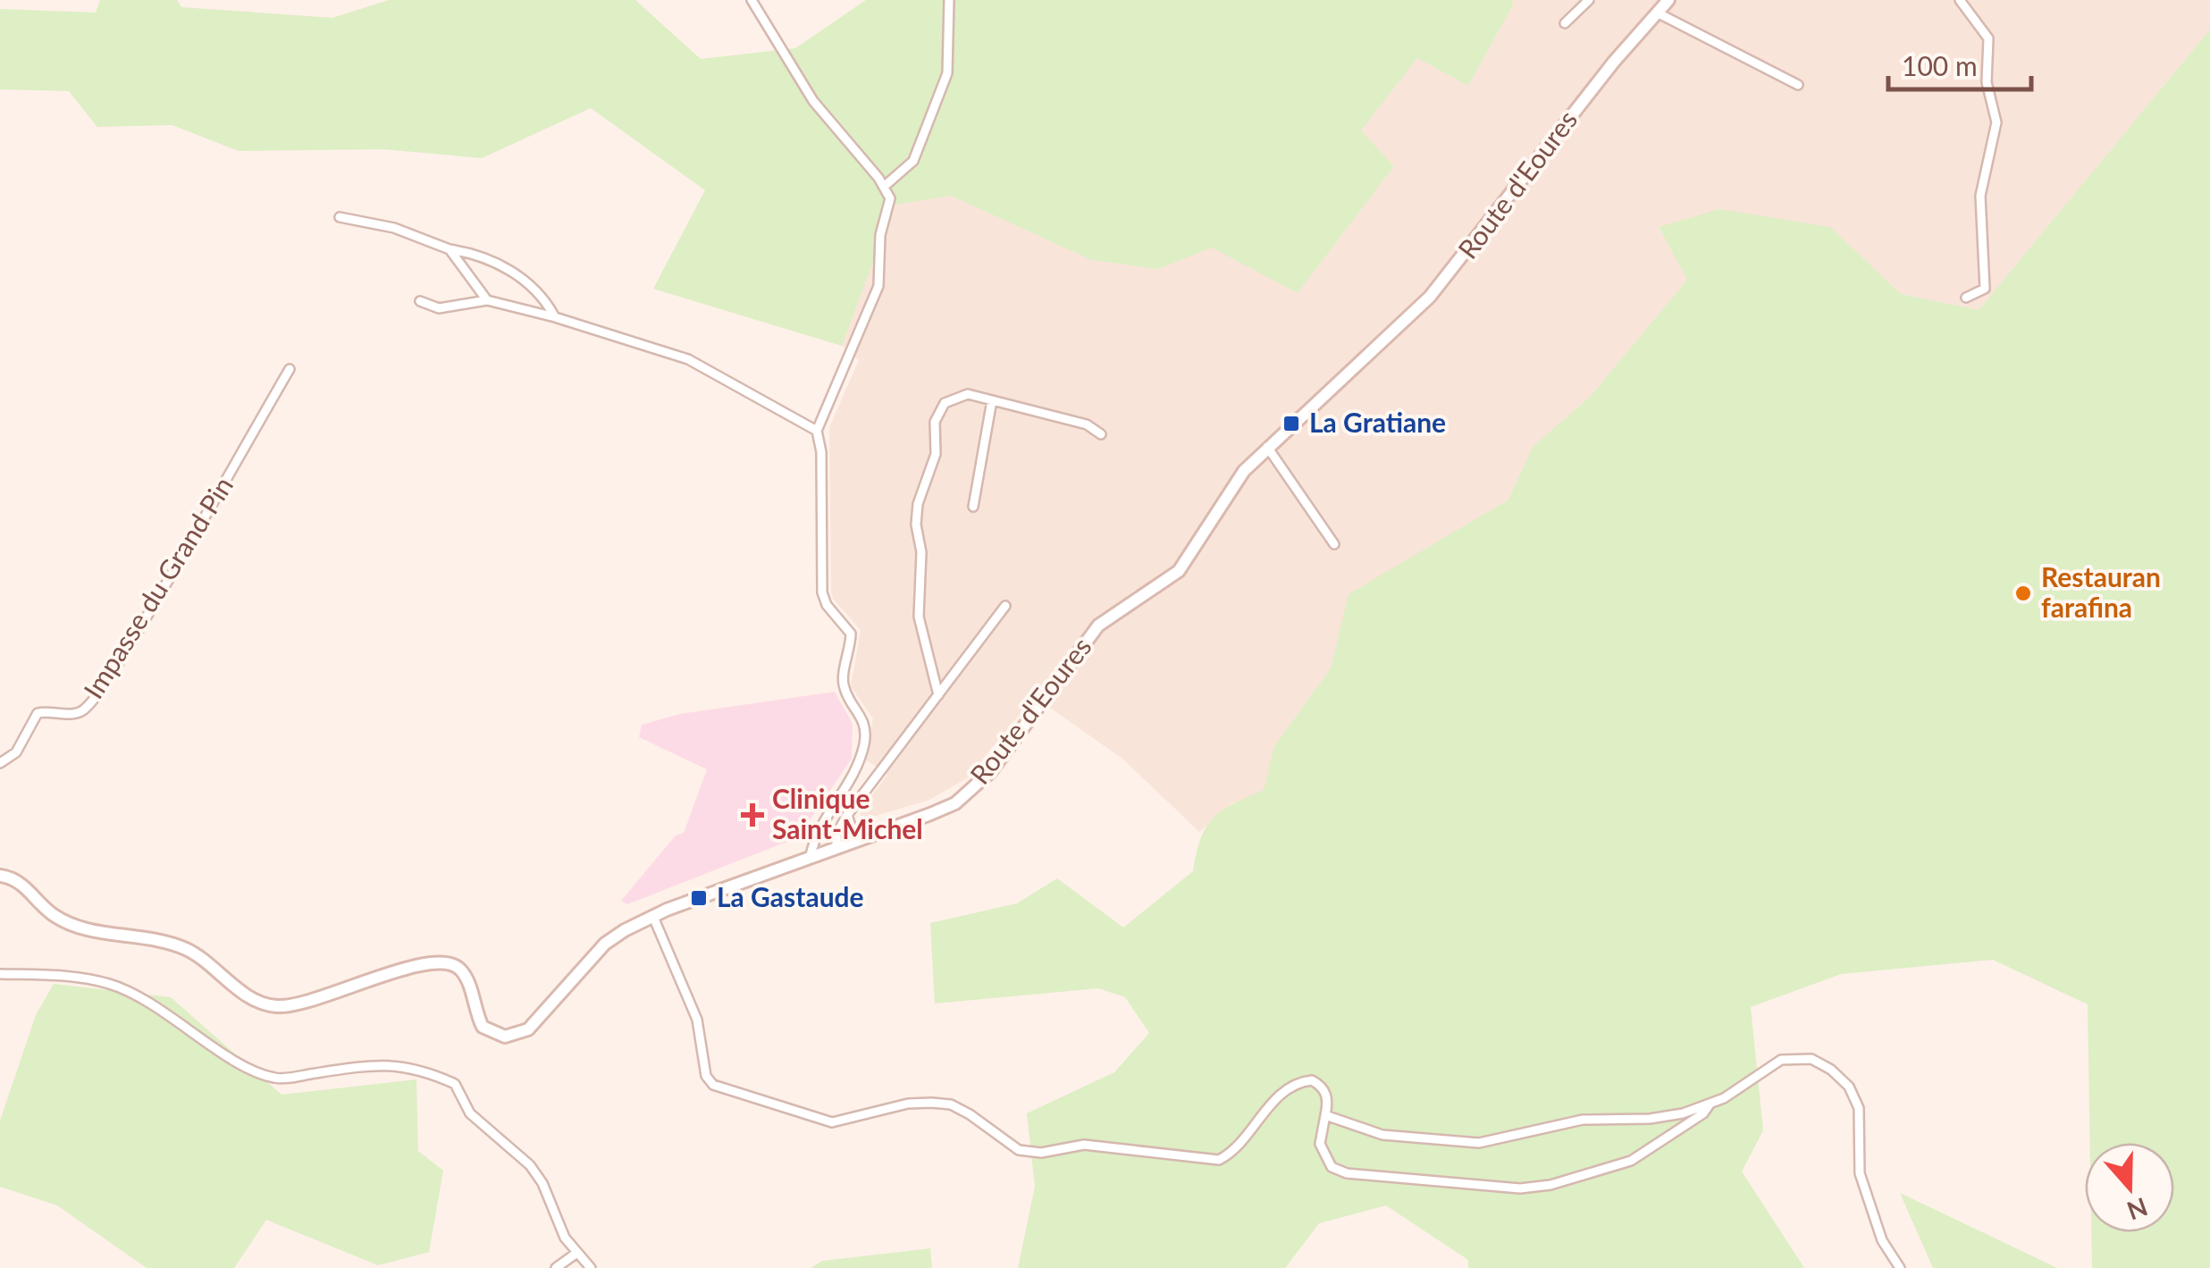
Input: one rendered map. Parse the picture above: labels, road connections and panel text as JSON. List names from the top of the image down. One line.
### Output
{"streets":{"street":["Route d'Eoures","Impasse du Grand Pin"]},"places":{"transit":["La Gratiane","La Gastaude"],"other":["Restauran farafina"],"health":["Clinique Saint-Michel"]},"scale_bar":"100 m","north":"bottom"}
